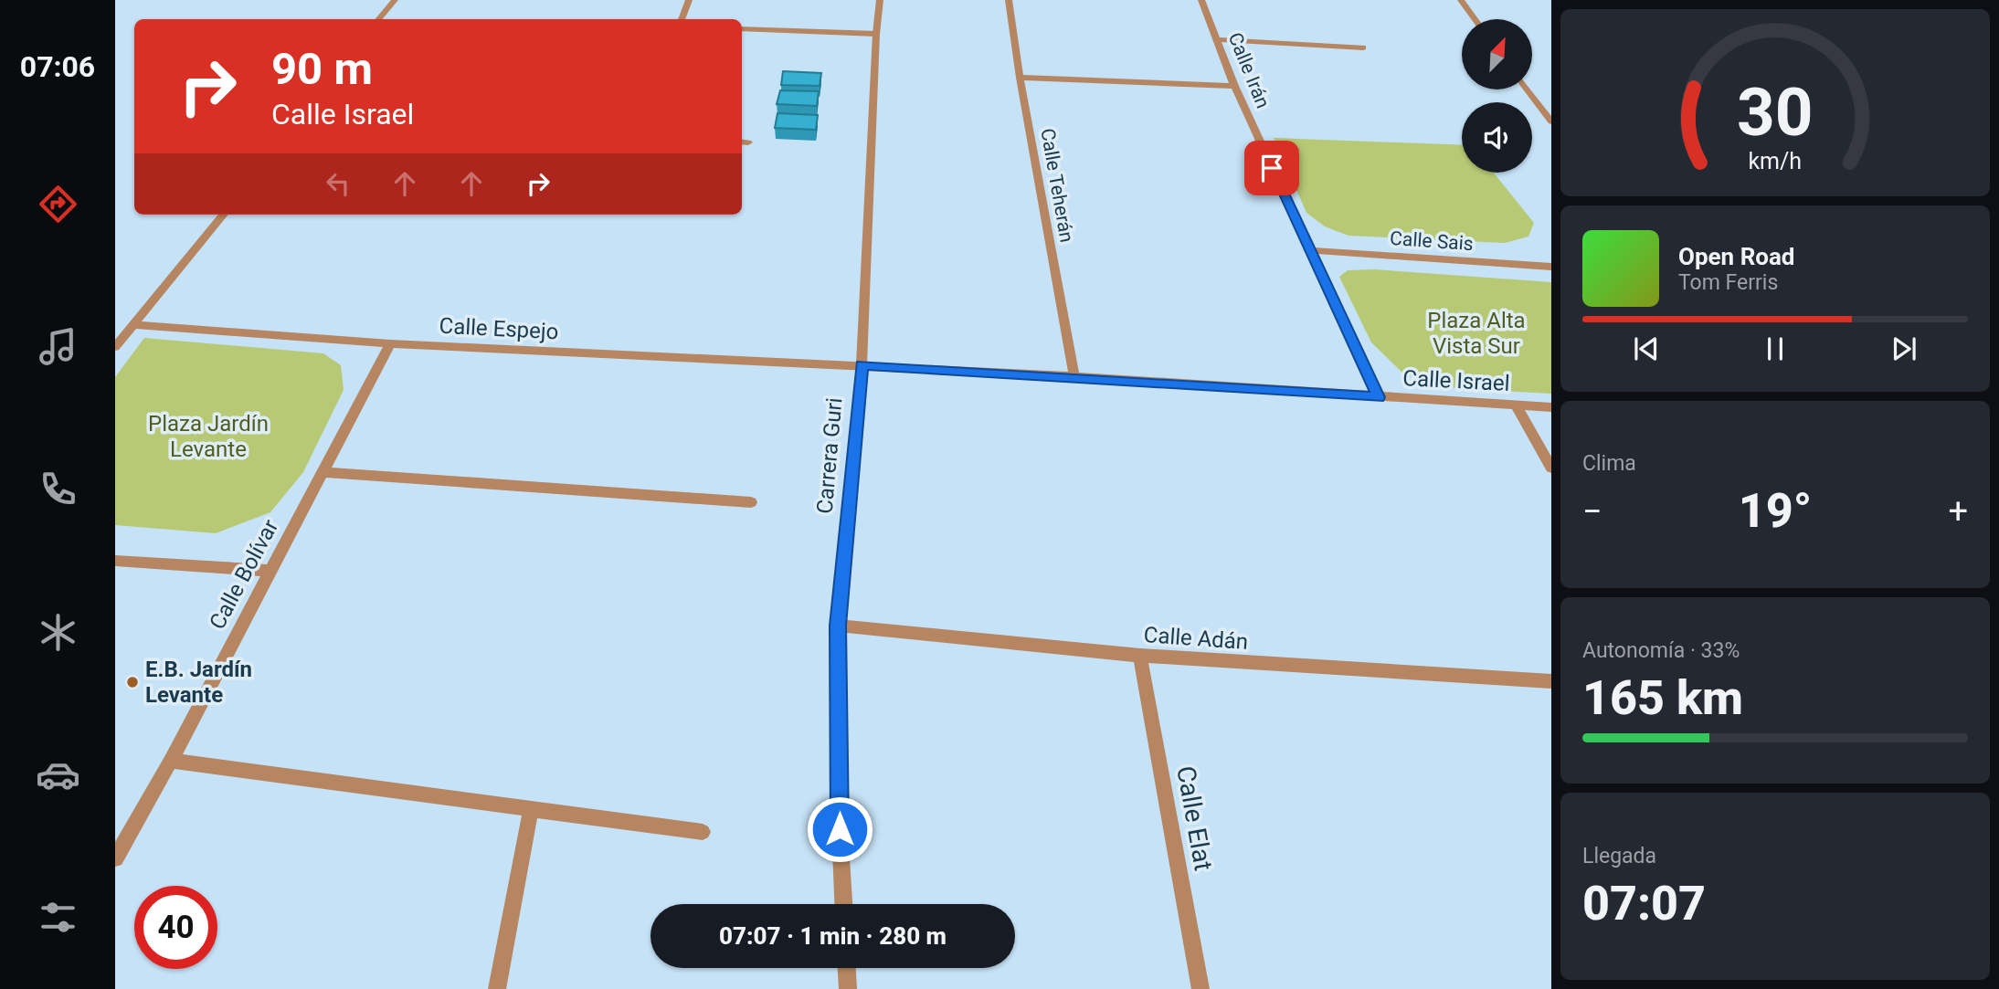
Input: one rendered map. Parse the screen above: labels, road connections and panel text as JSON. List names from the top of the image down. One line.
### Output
{"streets":{"street":["Calle Irán","Calle Teherán","Calle Sais","Calle Espejo","Calle Israel","Carrera Guri","Calle Bolívar","Calle Adán","Calle Elat"]},"crossings":[["Calle Irán","Calle Sais"],["Calle Irán","Calle Israel"],["Calle Teherán","Calle Israel"],["Calle Espejo","Calle Israel"],["Calle Espejo","Carrera Guri"],["Calle Espejo","Calle Bolívar"],["Calle Israel","Carrera Guri"],["Carrera Guri","Calle Adán"],["Calle Adán","Calle Elat"]],"parks":["Plaza Alta Vista Sur","Plaza Jardín Levante"],"places":["E.B. Jardín Levante"],"north":"top right","page":{"tabs":"07:06","turn":["90 m","Calle Israel"],"song":["Open Road","Tom Ferris"],"tile":["Clima",["Autonomía · 33%","165 km"],["Llegada","07:07"]],"heat":["−","19°","+"],"limit":"40","trip":"07:07 · 1 min · 280 m","gauge":["30","km/h"]}}
